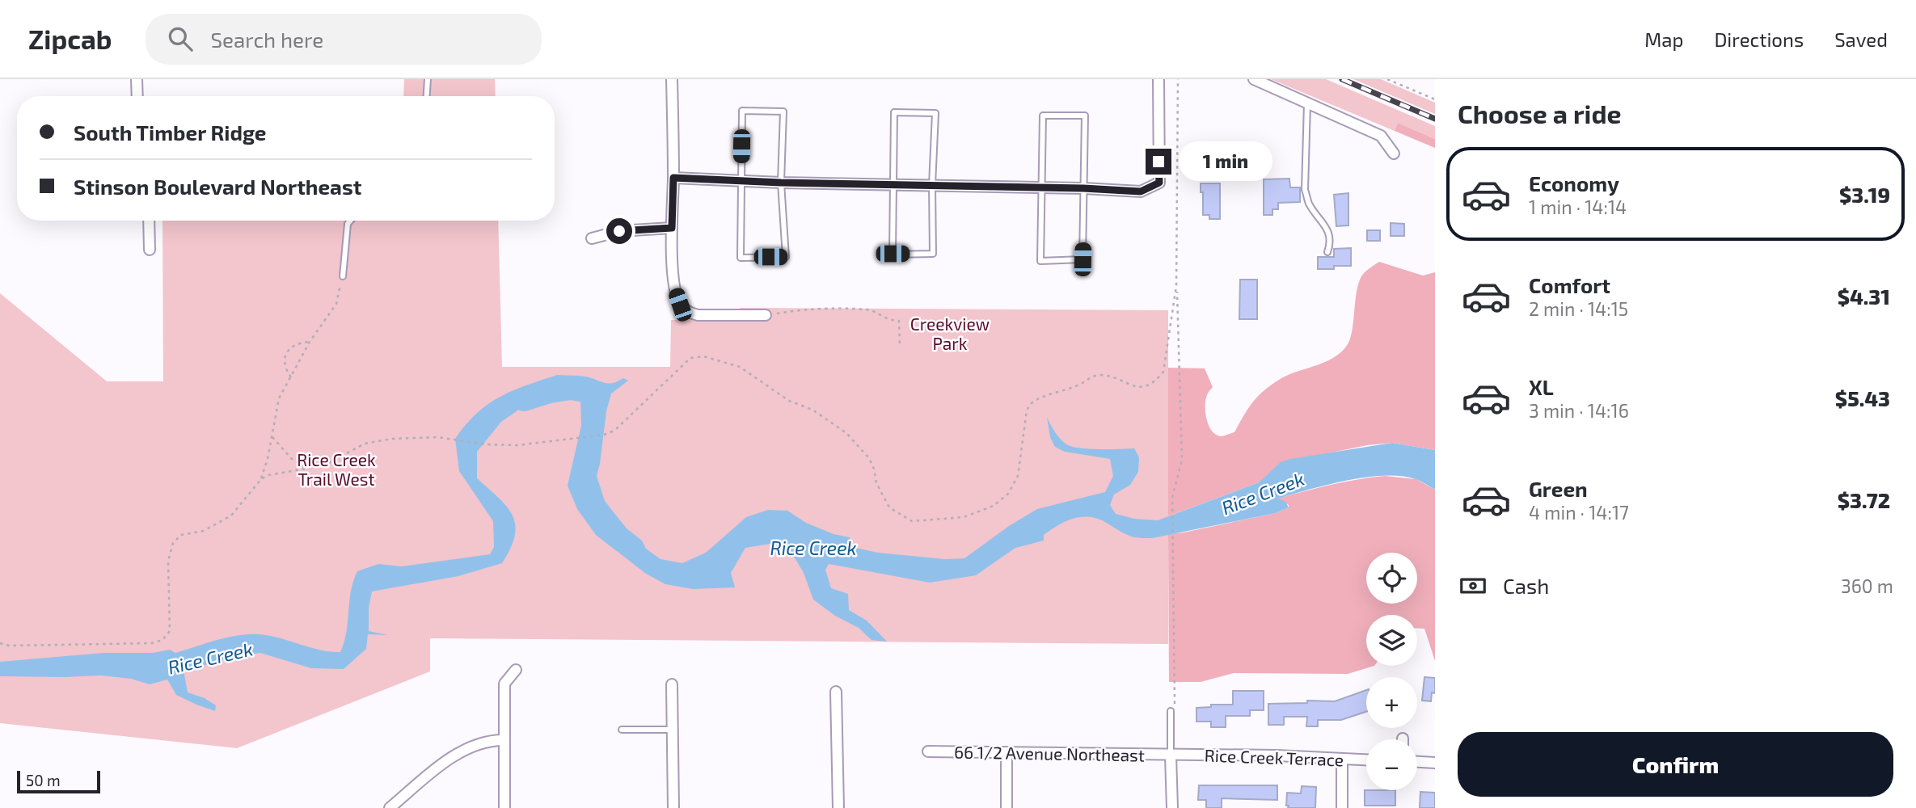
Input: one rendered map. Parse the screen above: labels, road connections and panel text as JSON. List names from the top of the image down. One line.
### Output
{"streets":{"street":["66 1/2 Avenue Northeast","Rice Creek Terrace"]},"crossings":[["66 1/2 Avenue Northeast","Rice Creek Terrace"]],"water":["Rice Creek"],"parks":["Creekview Park","Rice Creek Trail West"],"scale_bar":"50 m","page":{"header":"Zipcab","search":"Search here","nav":["Map","Directions","Saved"],"heading":"Choose a ride","banner":["South Timber Ridge","Stinson Boulevard Northeast"],"bubble":"1 min","list":[{"name":"Economy","note":"1 min · 14:14","value":"$3.19"},{"name":"Comfort","note":"2 min · 14:15","value":"$4.31"},{"name":"XL","note":"3 min · 14:16","value":"$5.43"},{"name":"Green","note":"4 min · 14:17","value":"$3.72"}],"map_buttons":["+","−"],"pay":["Cash","360 m"],"buttons":"Confirm","scale":"50 m"}}
